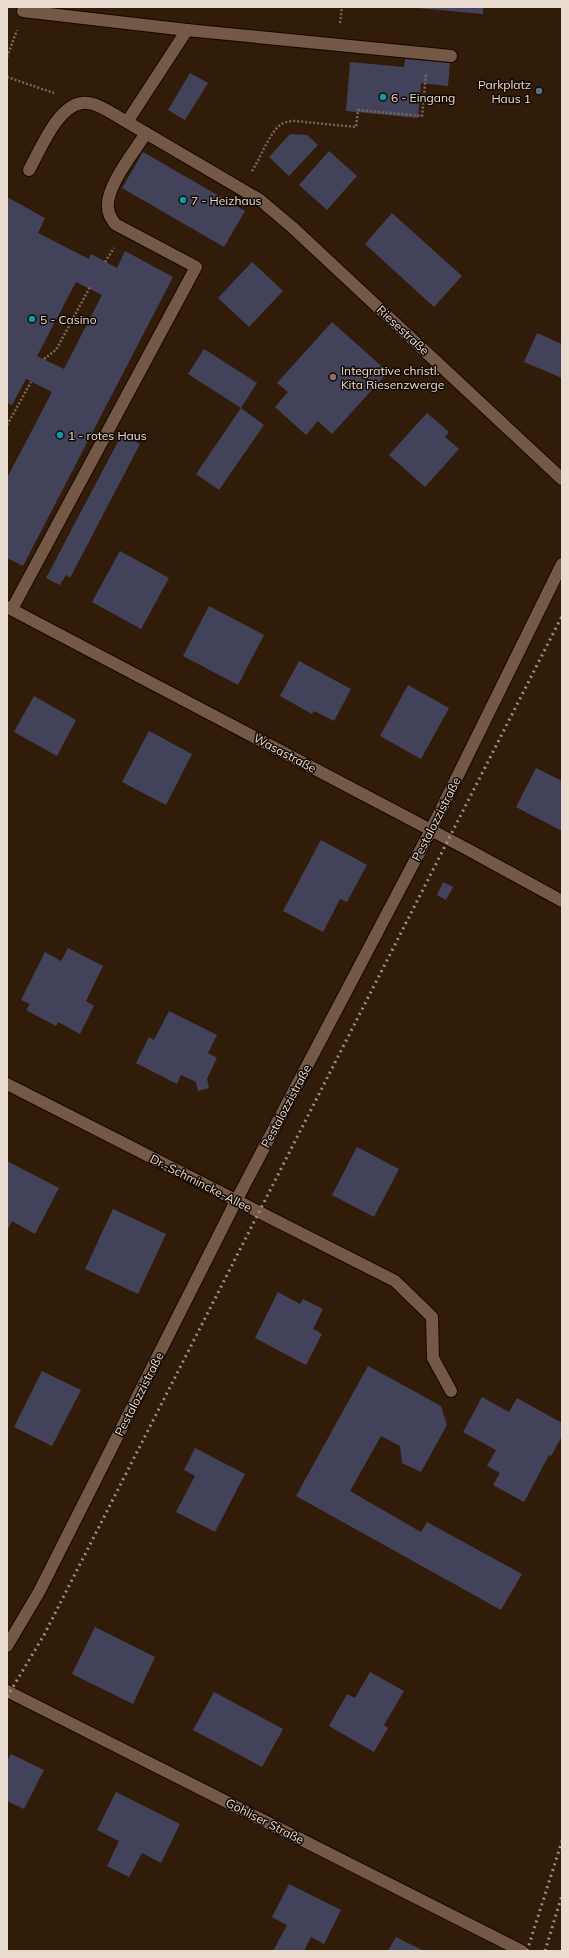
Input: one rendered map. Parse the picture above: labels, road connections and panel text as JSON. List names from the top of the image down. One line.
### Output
{"streets":{"street":["Riesestraße","Wasastraße","Pestalozzistraße","Dr.-Schmincke-Allee","Gohliser Straße"]},"crossings":[["Wasastraße","Pestalozzistraße"],["Pestalozzistraße","Dr.-Schmincke-Allee"]],"places":["Parkplatz Haus 1","6 - Eingang","7 - Heizhaus","5 - Casino","Integrative christl. Kita Riesenzwerge","1 - rotes Haus"]}
